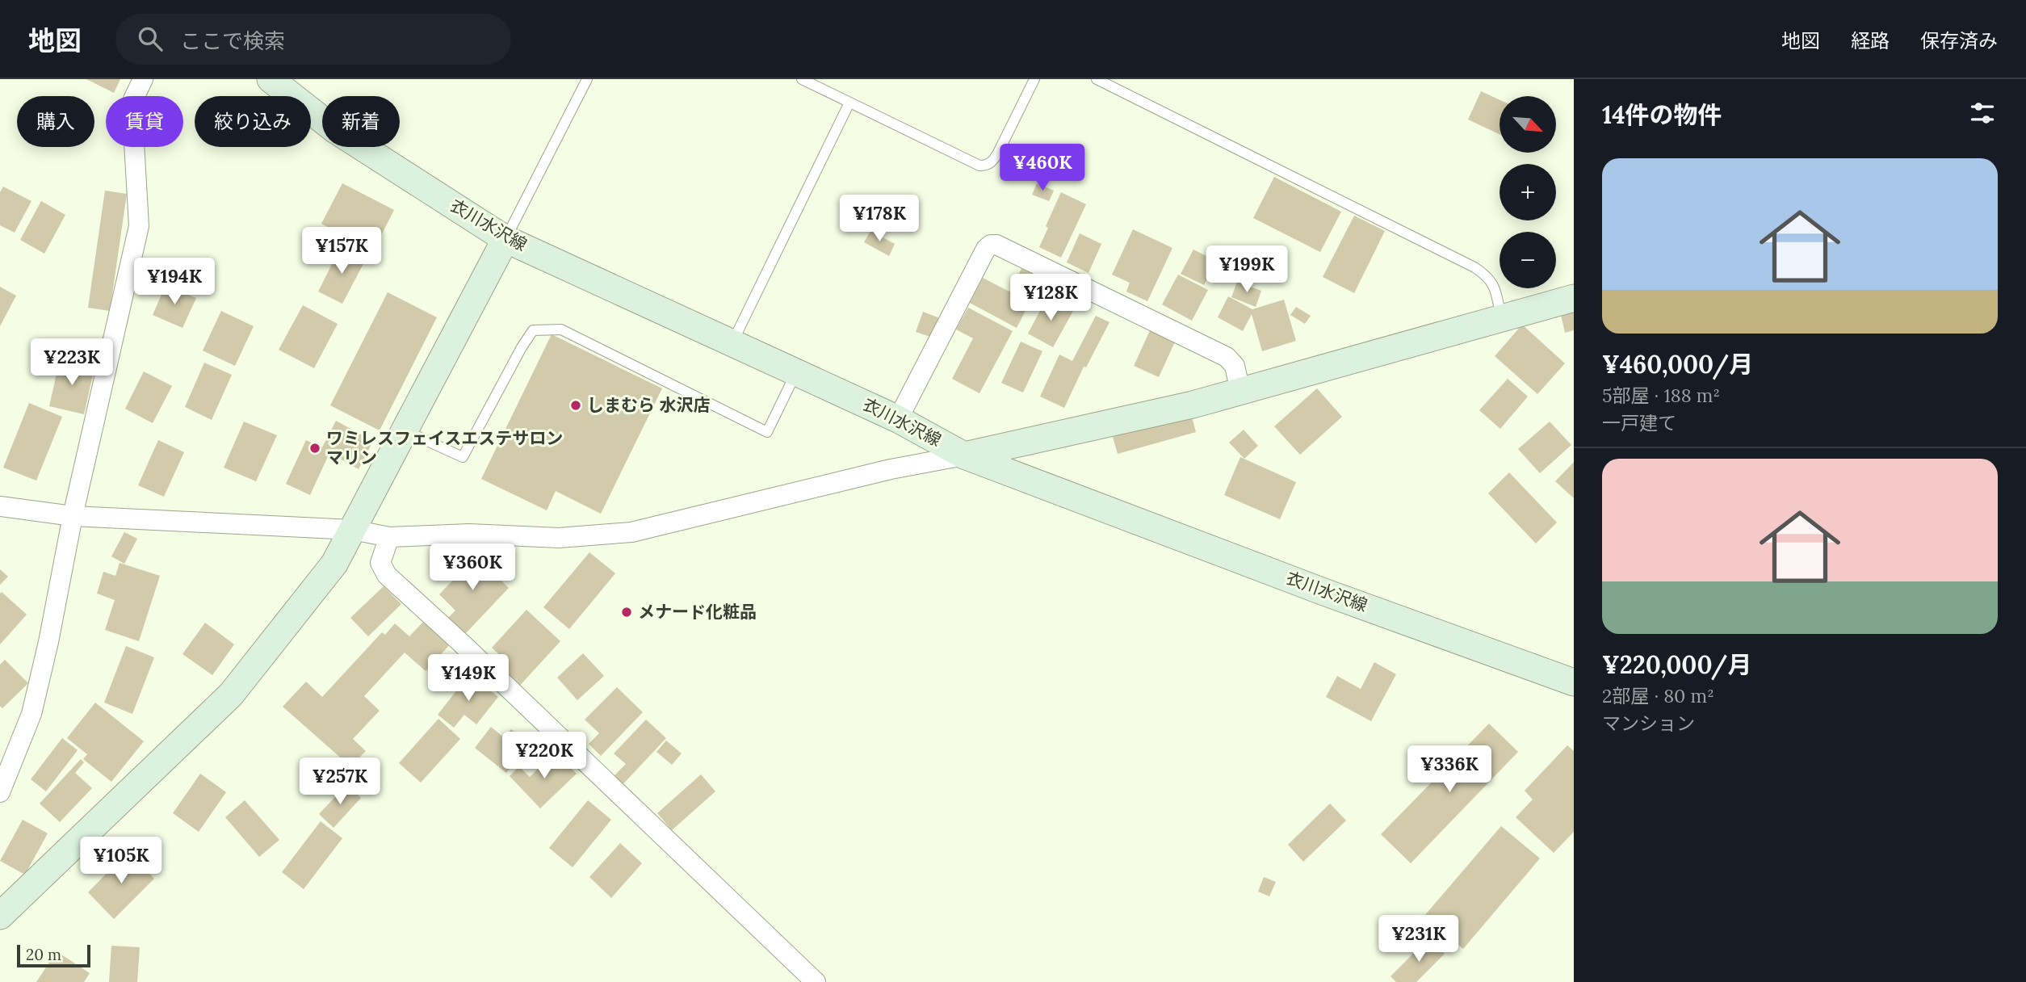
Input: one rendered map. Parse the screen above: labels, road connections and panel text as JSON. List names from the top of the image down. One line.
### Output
{"streets":{"street":["衣川水沢線"]},"places":["しまむら 水沢店","ワミレスフェイスエステサロン マリン","メナード化粧品"],"scale_bar":"20 m","north":"bottom right","page":{"header":"地図","search":"ここで検索","nav":["地図","経路","保存済み"],"heading":"14件の物件","map_buttons":["+","−"],"chip":["購入","賃貸","絞り込み","新着"],"price":["¥460K","¥178K","¥157K","¥199K","¥194K","¥128K","¥223K","¥360K","¥149K","¥220K","¥336K","¥257K","¥105K","¥231K"],"list":[{"name":"¥460,000/月","note":"5部屋 · 188 m² · 一戸建て"},{"name":"¥220,000/月","note":"2部屋 · 80 m² · マンション"}],"scale":"20 m"}}
